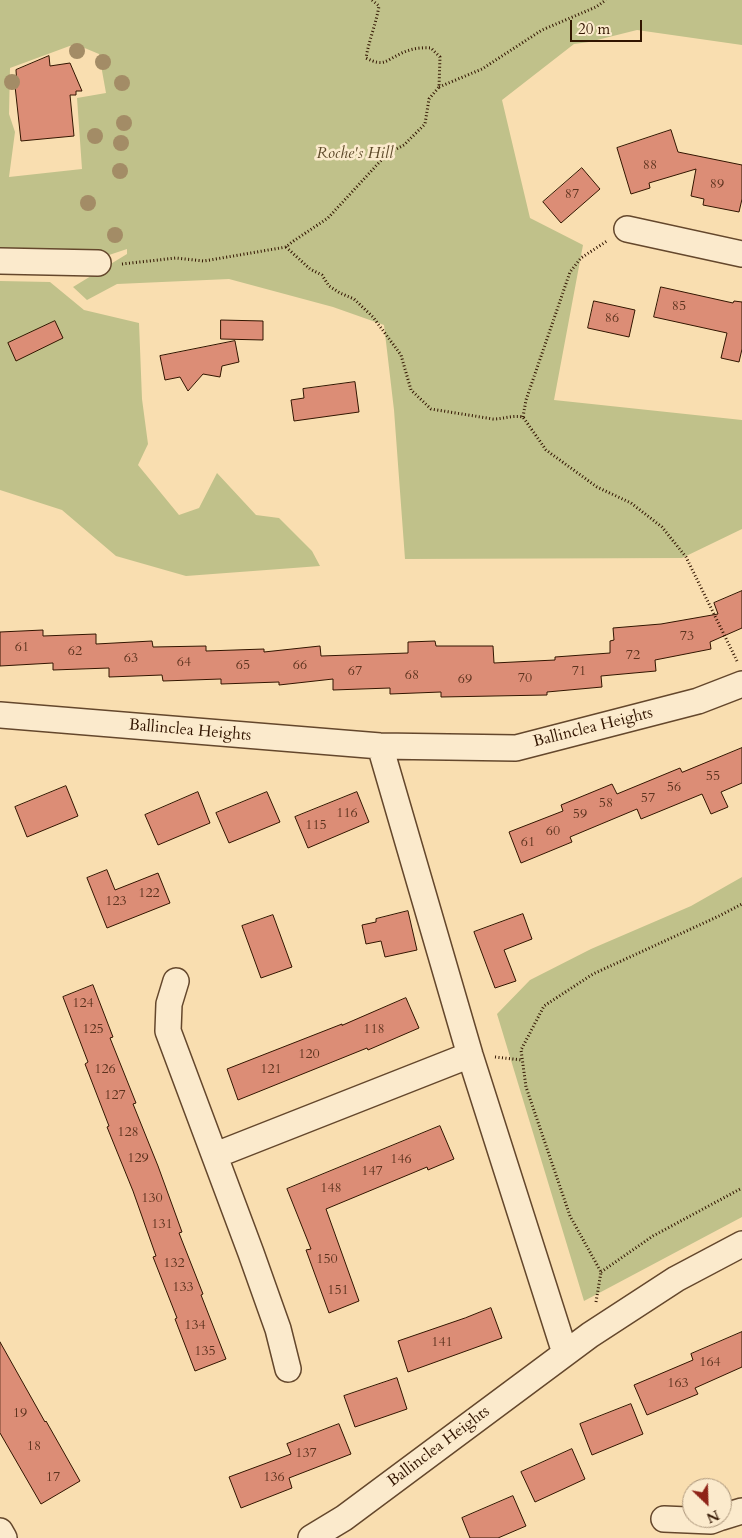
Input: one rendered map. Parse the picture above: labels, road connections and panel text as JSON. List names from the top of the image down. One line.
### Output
{"streets":{"street":["Ballinclea Heights"]},"parks":["Roche's Hill"],"house_numbers":["88","89","87","85","86","73","61","62","72","63","64","65","66","67","71","68","70","69","55","56","57","58","116","59","115","60","61","122","123","124","125","118","120","126","121","127","128","129","146","147","148","130","131","150","132","133","151","134","141","135","164","163","19","18","137","17","136"],"scale_bar":"20 m","north":"bottom right"}
